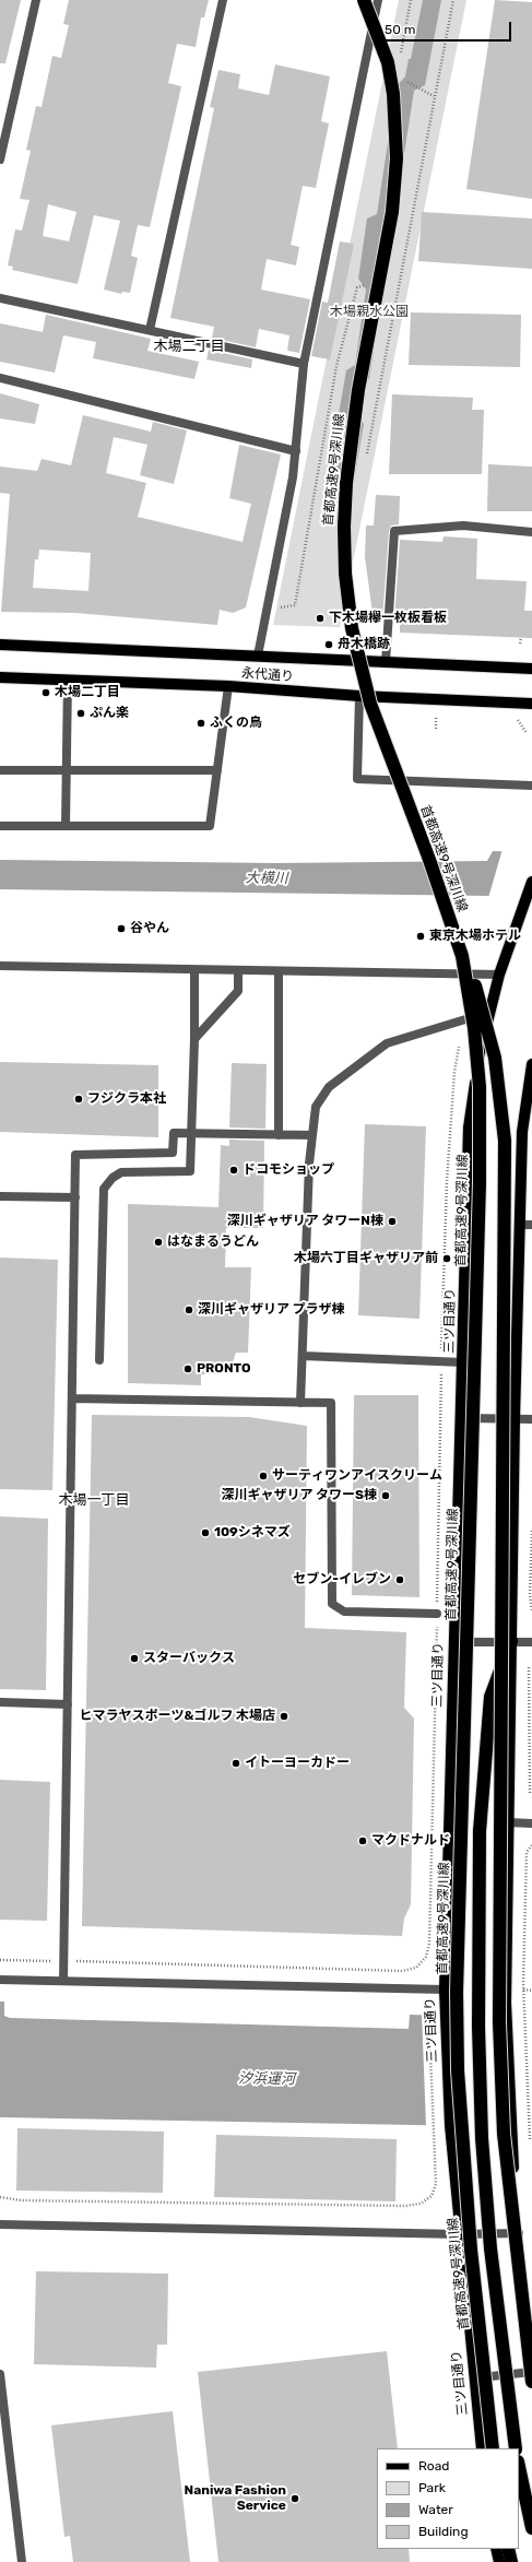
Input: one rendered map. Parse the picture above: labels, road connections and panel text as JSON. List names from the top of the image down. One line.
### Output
{"streets":{"highway":["首都高速9号深川線"],"main road":["永代通り","三ツ目通り"]},"districts":["木場二丁目","木場一丁目"],"water":["大横川","汐浜運河"],"parks":["木場親水公園"],"places":["下木場欅一枚板看板","舟木橋跡","木場二丁目","ぷん楽","ふくの鳥","谷やん","東京木場ホテル","フジクラ本社","ドコモショップ","深川ギャザリア タワーN棟","はなまるうどん","木場六丁目ギャザリア前","深川ギャザリア プラザ棟","PRONTO","サーティワンアイスクリーム","深川ギャザリア タワーS棟","109シネマズ","セブン-イレブン","スターバックス","ヒマラヤスポーツ&ゴルフ 木場店","イトーヨーカドー","マクドナルド","Naniwa Fashion Service"],"legend":["Road","Park","Water","Building"],"scale_bar":"50 m"}
